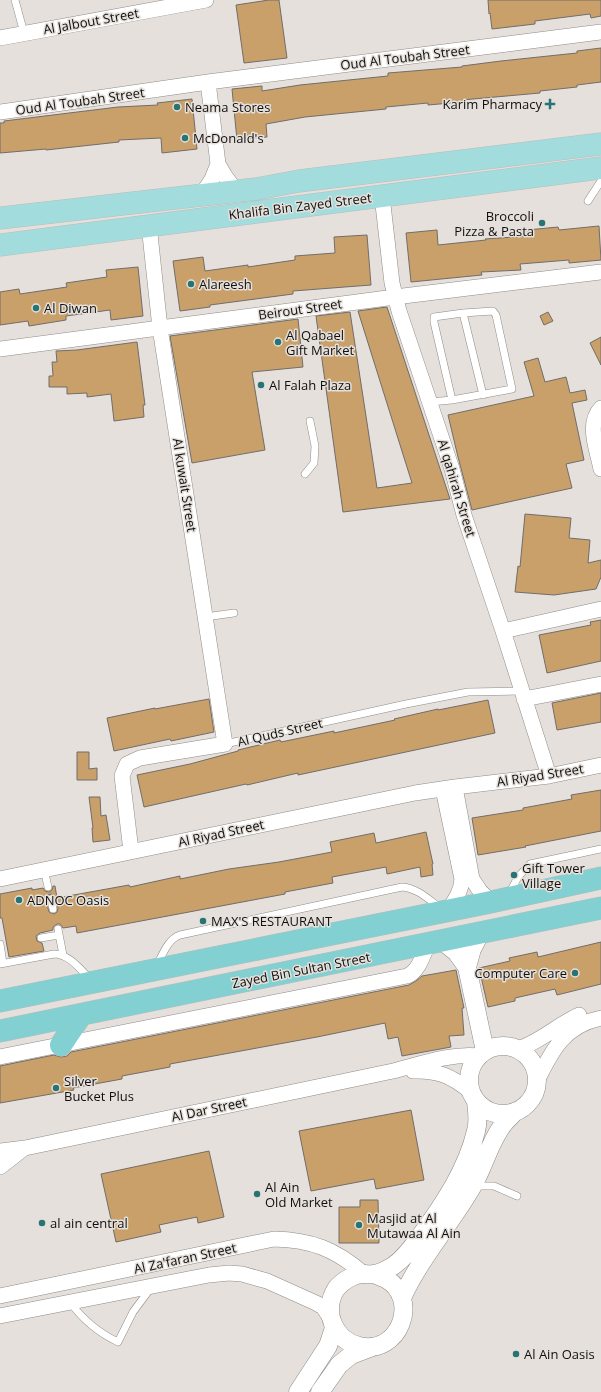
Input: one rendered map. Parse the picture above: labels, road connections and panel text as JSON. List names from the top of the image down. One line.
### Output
{"streets":{"highway":["Zayed Bin Sultan Street"],"main road":["Khalifa Bin Zayed Street"],"street":["Al Jalbout Street","Oud Al Toubah Street","Beirout Street","Al kuwait Street","Al qahirah Street","Al Quds Street","Al Riyad Street","Al Dar Street","Al Za'faran Street"]},"crossings":[["Khalifa Bin Zayed Street","Al kuwait Street"],["Khalifa Bin Zayed Street","Al qahirah Street"],["Beirout Street","Al kuwait Street"],["Beirout Street","Al qahirah Street"],["Al kuwait Street","Al Quds Street"],["Al qahirah Street","Al Quds Street"],["Al qahirah Street","Al Riyad Street"],["Al Quds Street","Al Riyad Street"]],"places":{"health":["Karim Pharmacy"],"other":["Neama Stores","McDonald's","Broccoli Pizza & Pasta","Alareesh","Al Diwan","Al Qabael Gift Market","Al Falah Plaza","Gift Tower Village","ADNOC Oasis","MAX'S RESTAURANT","Computer Care","Silver Bucket Plus","Al Ain Old Market","al ain central","Masjid at Al Mutawaa Al Ain","Al Ain Oasis"]}}
